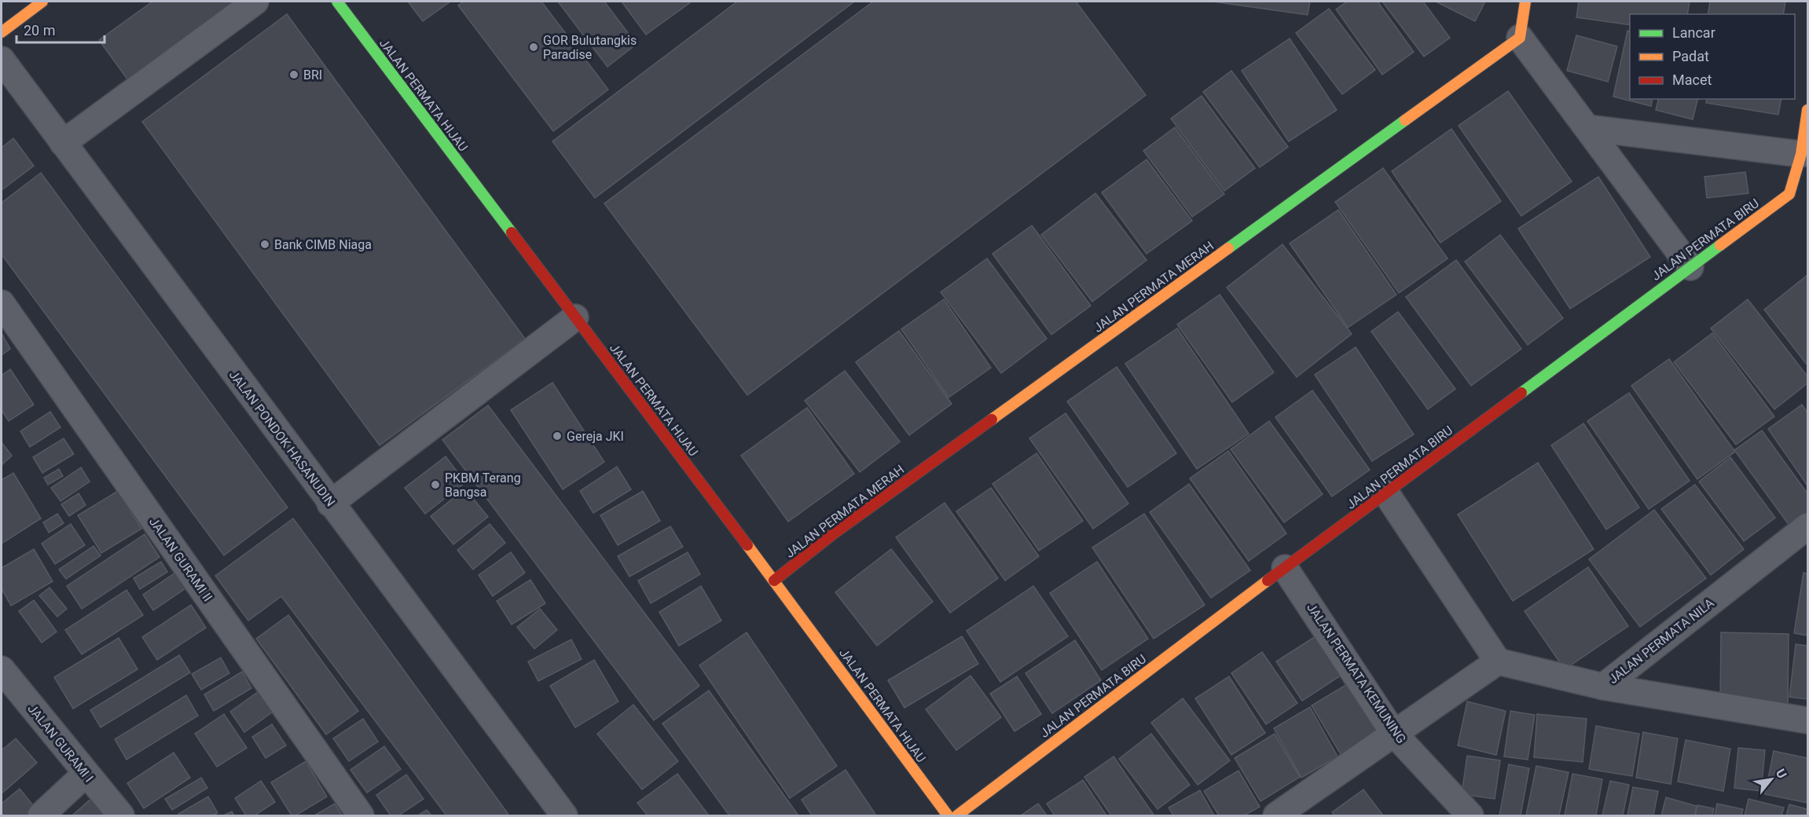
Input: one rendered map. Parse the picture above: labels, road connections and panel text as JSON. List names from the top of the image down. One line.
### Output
{"streets":{"street":["JALAN PERMATA HIJAU","JALAN PERMATA BIRU","JALAN PERMATA MERAH","JALAN PONDOK HASANUDIN","JALAN GURAMI II","JALAN PERMATA NILA","JALAN PERMATA KEMUNING","JALAN GURAMI I"]},"crossings":[["JALAN PERMATA HIJAU","JALAN PERMATA MERAH"],["JALAN PERMATA BIRU","JALAN PERMATA KEMUNING"]],"places":["GOR Bulutangkis Paradise","BRI","Bank CIMB Niaga","Gereja JKI","PKBM Terang Bangsa"],"legend":["Lancar","Padat","Macet"],"scale_bar":"20 m","north":"top right"}
